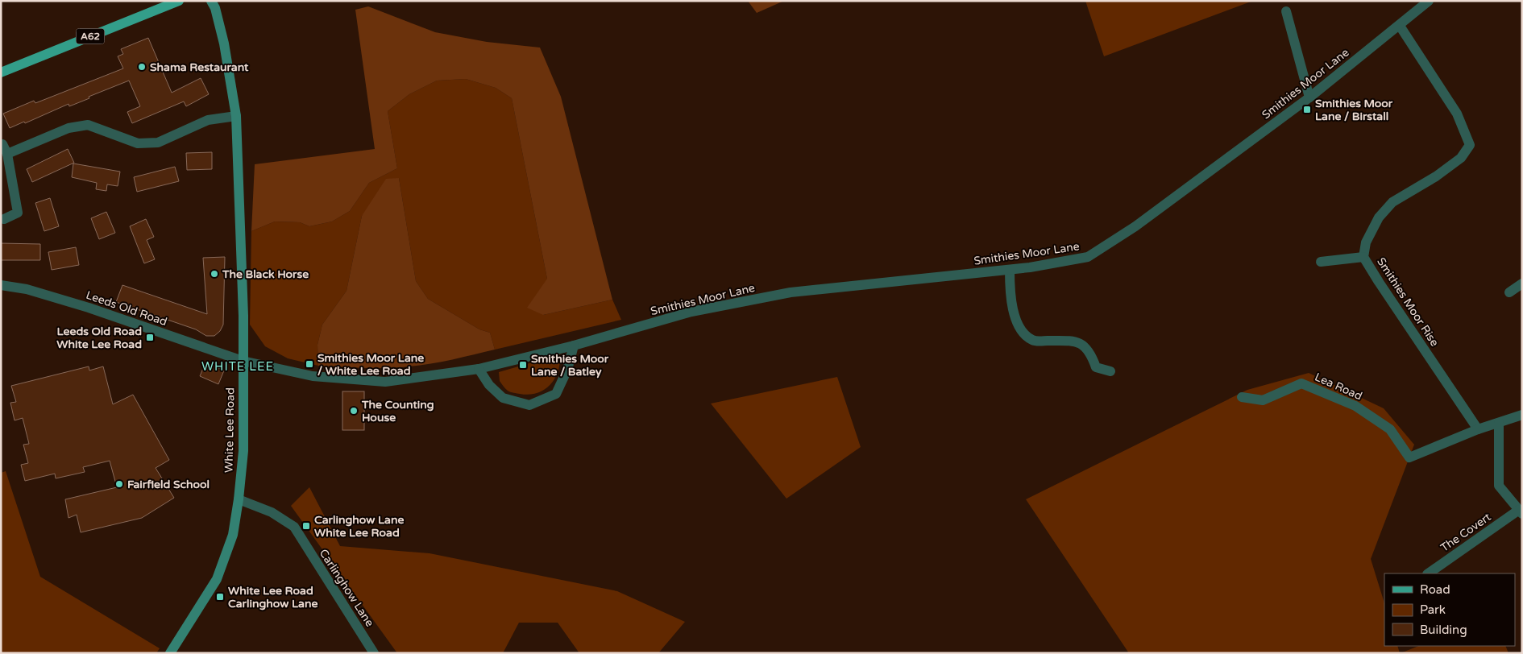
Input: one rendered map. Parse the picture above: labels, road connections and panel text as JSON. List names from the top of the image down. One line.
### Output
{"streets":{"main road":["A62","White Lee Road"],"street":["Smithies Moor Lane","Smithies Moor Rise","Leeds Old Road","Lea Road","The Covert","Carlinghow Lane"]},"crossings":[["Smithies Moor Lane","Smithies Moor Rise"],["Smithies Moor Lane","Leeds Old Road"],["Smithies Moor Lane","White Lee Road"],["Smithies Moor Rise","Lea Road"],["Leeds Old Road","White Lee Road"],["White Lee Road","Carlinghow Lane"]],"districts":["WHITE LEE"],"places":{"other":["Shama Restaurant","The Black Horse","The Counting House","Fairfield School"],"transit":["Smithies Moor Lane / Birstall","Leeds Old Road White Lee Road","Smithies Moor Lane / White Lee Road","Smithies Moor Lane / Batley","Carlinghow Lane White Lee Road","White Lee Road Carlinghow Lane"]},"legend":["Road","Park","Building"]}
